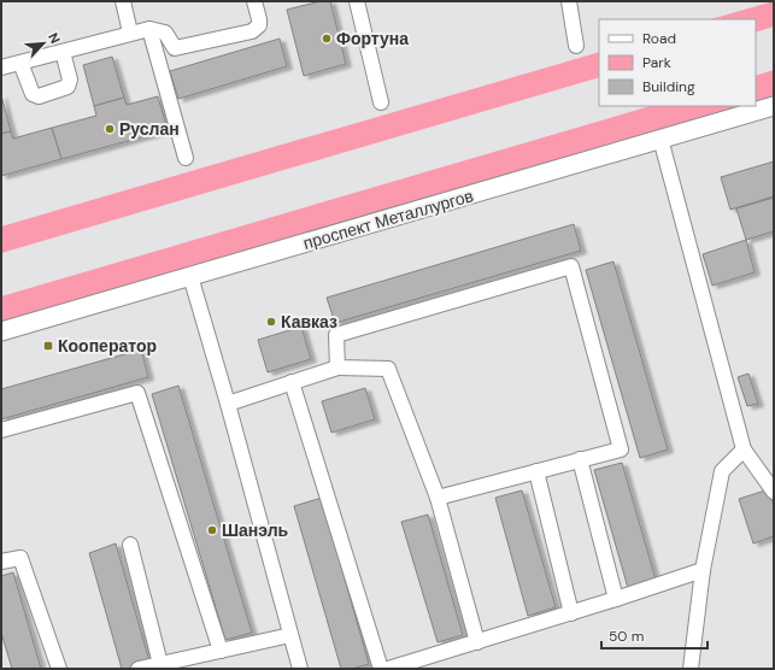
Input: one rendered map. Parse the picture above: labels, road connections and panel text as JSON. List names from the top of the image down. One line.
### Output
{"streets":{"main road":["проспект Металлургов"]},"places":{"other":["Фортуна","Руслан","Кавказ","Шанэль"],"transit":["Кооператор"]},"legend":["Road","Park","Building"],"scale_bar":"50 m","north":"top right"}
